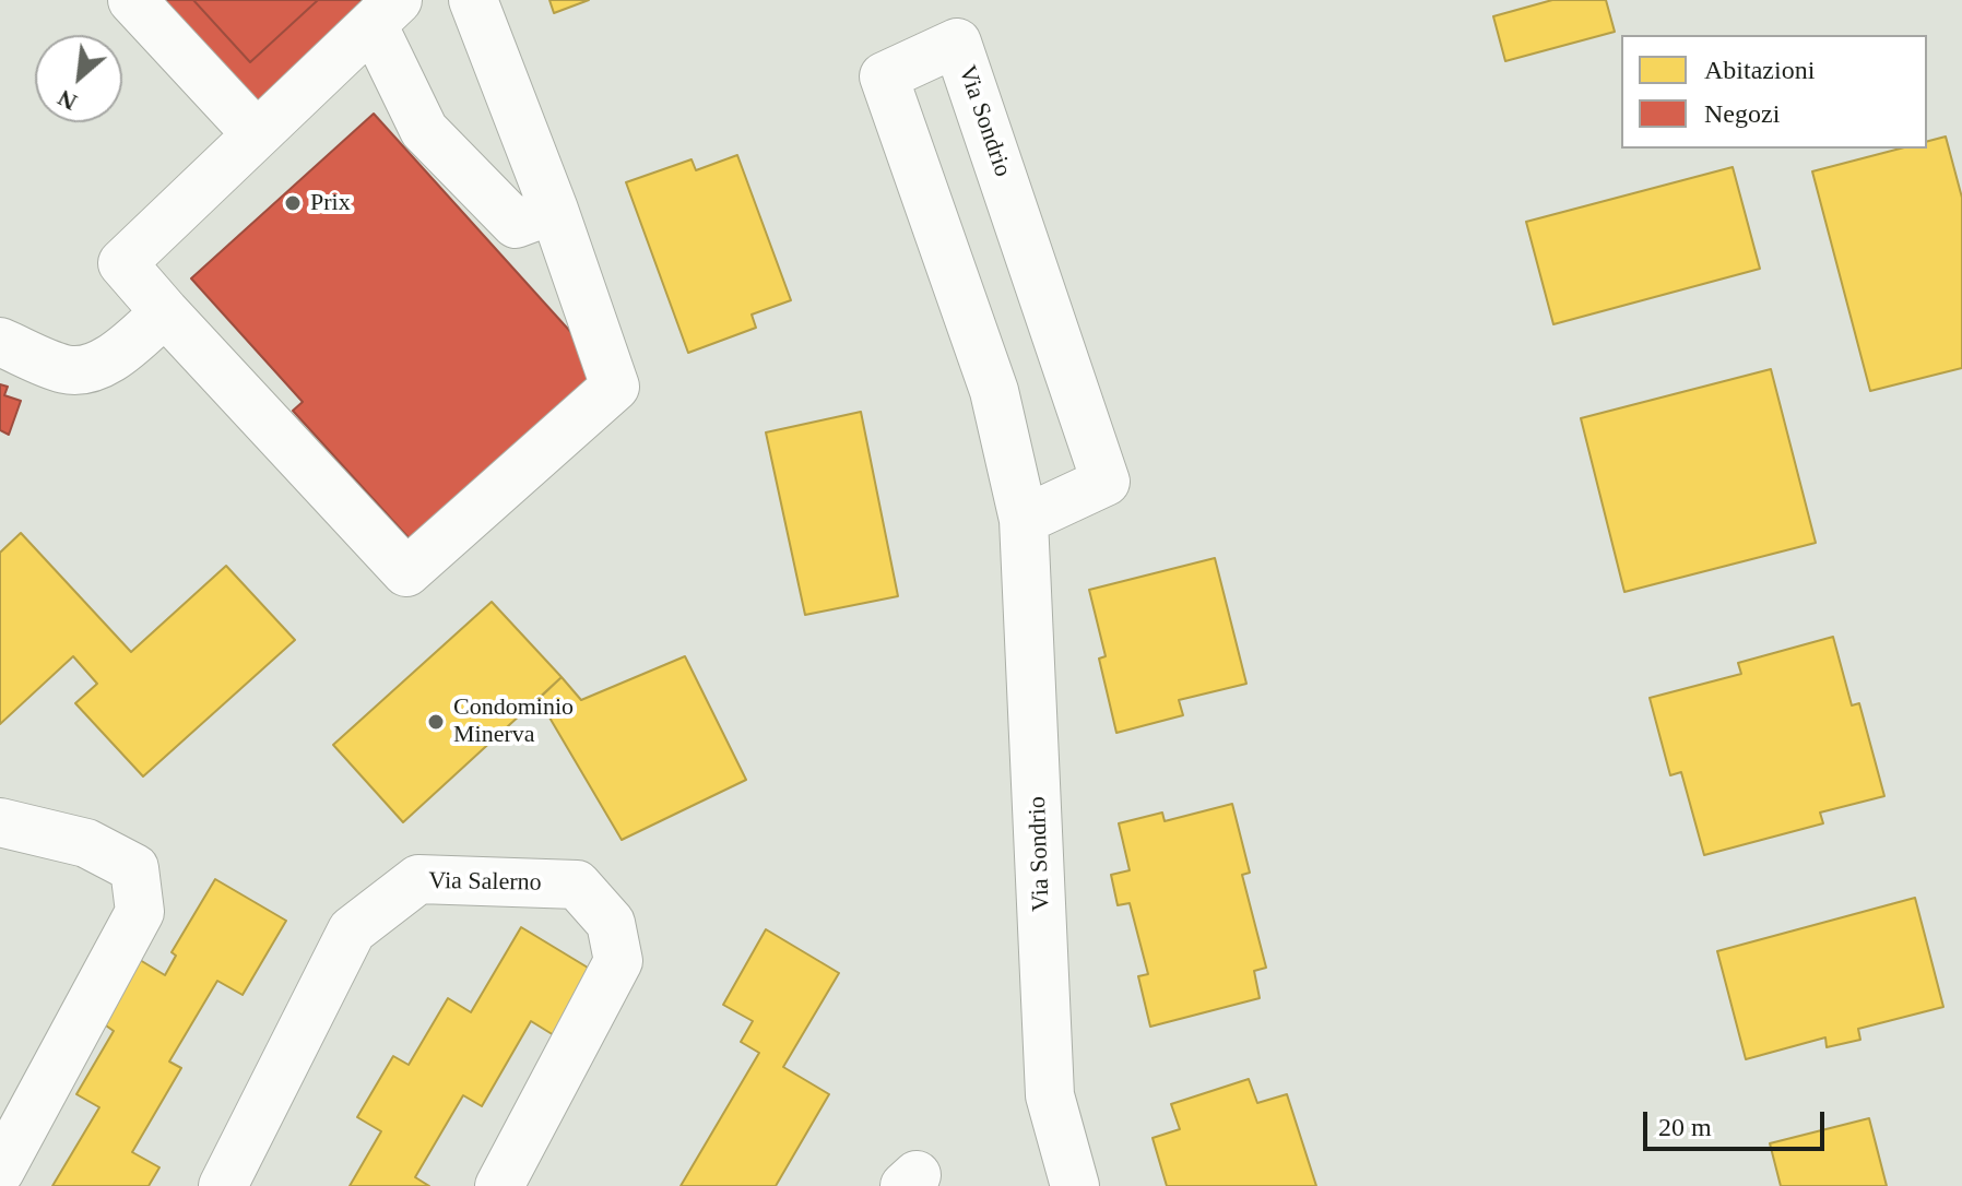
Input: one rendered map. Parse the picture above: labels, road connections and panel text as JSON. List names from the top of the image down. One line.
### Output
{"streets":{"street":["Via Sondrio","Via Salerno"]},"places":["Prix","Condominio Minerva"],"legend":["Abitazioni","Negozi"],"scale_bar":"20 m","north":"bottom left"}
